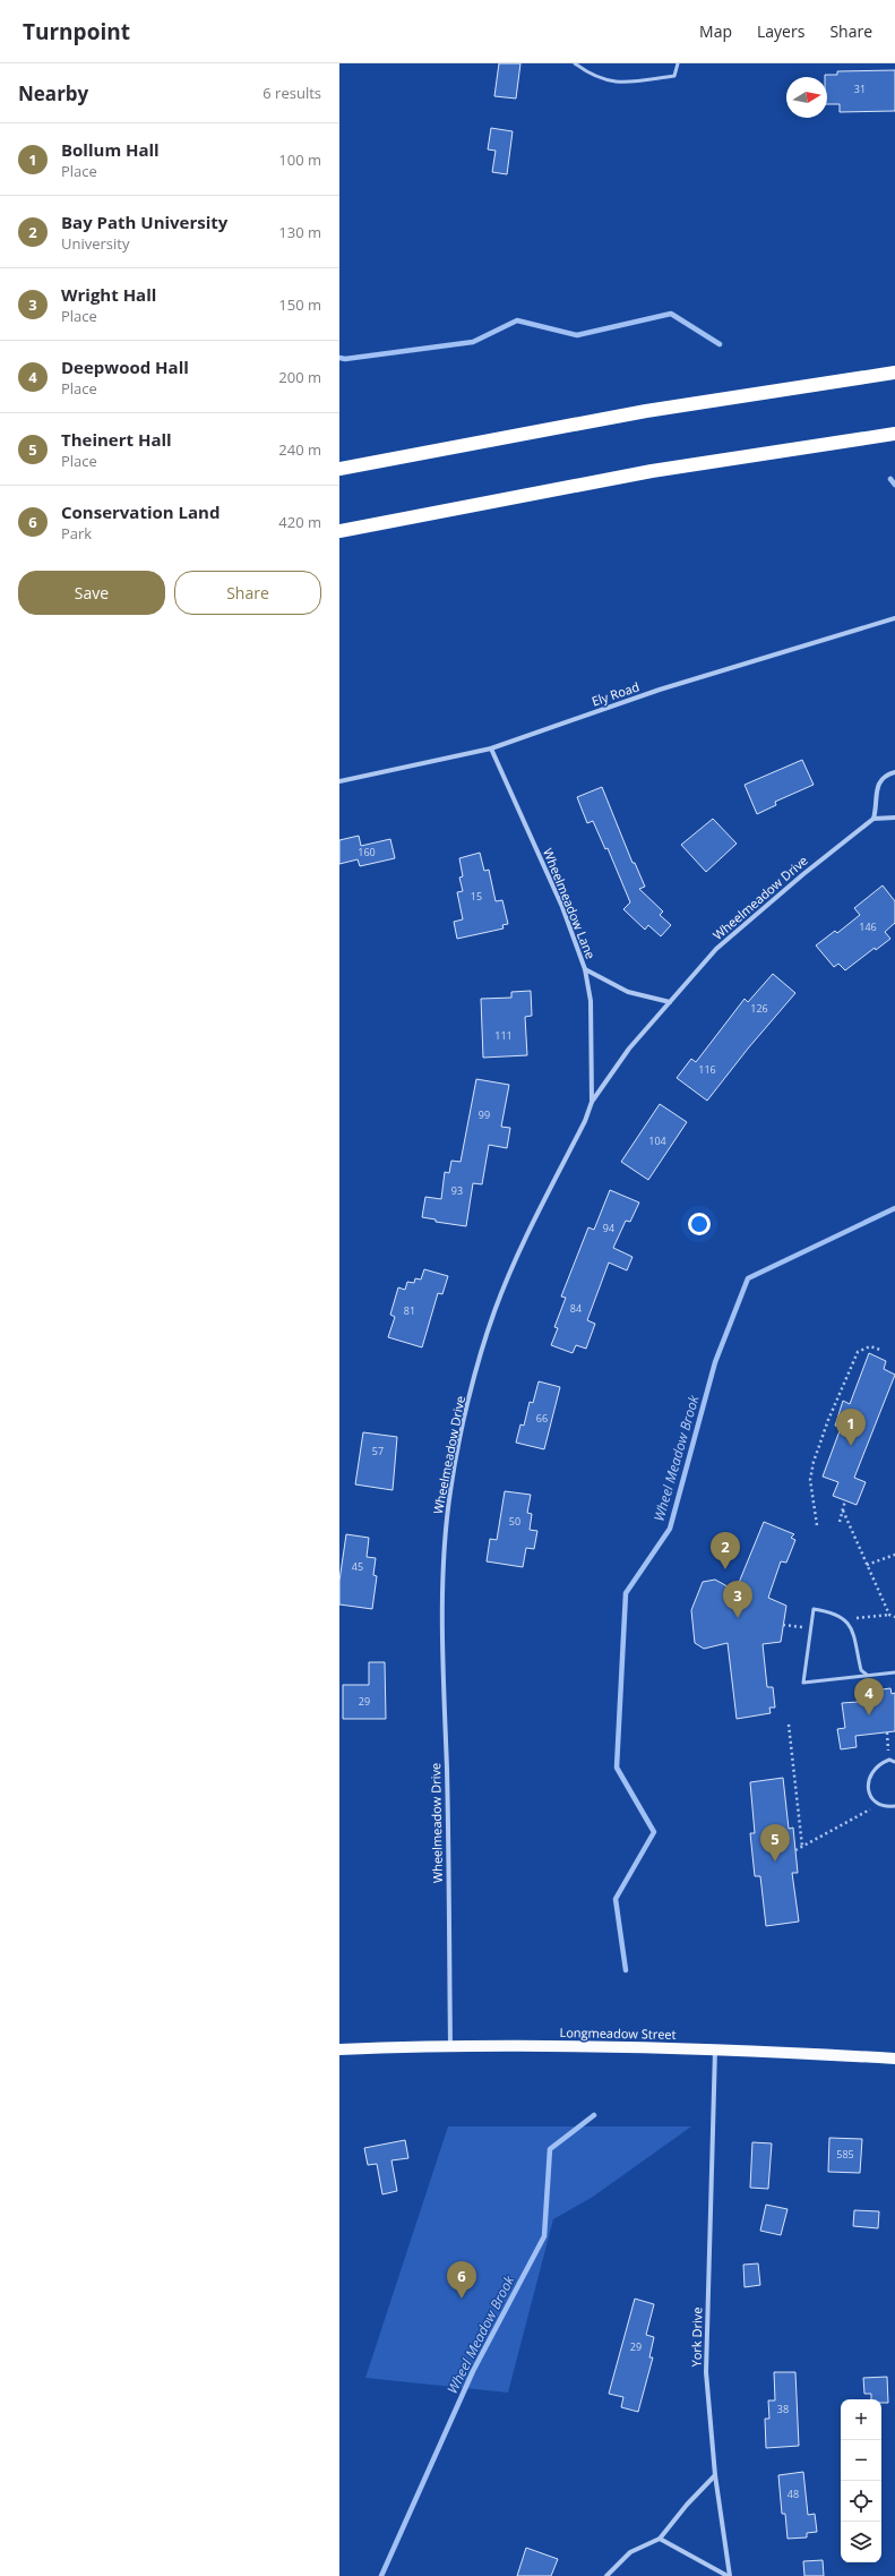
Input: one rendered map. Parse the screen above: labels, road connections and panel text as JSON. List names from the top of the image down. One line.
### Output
{"streets":{"main road":["Longmeadow Street"],"street":["Ely Road","Wheelmeadow Drive","Wheelmeadow Lane","York Drive"]},"crossings":[["Ely Road","Wheelmeadow Lane"],["Wheelmeadow Drive","Wheelmeadow Lane"],["Wheelmeadow Drive","Longmeadow Street"],["Longmeadow Street","York Drive"]],"water":["Wheel Meadow Brook"],"house_numbers":["31","160","15","146","126","111","116","99","104","93","94","84","81","66","57","50","45","29","585","29","38","48"],"north":"right","page":{"header":"Turnpoint","nav":["Map","Layers","Share"],"heading":["Nearby","6 results"],"list":[{"mark":"1","name":"Bollum Hall","note":"Place","value":"100 m"},{"mark":"2","name":"Bay Path University","note":"University","value":"130 m"},{"mark":"3","name":"Wright Hall","note":"Place","value":"150 m"},{"mark":"4","name":"Deepwood Hall","note":"Place","value":"200 m"},{"mark":"5","name":"Theinert Hall","note":"Place","value":"240 m"},{"mark":"6","name":"Conservation Land","note":"Park","value":"420 m"}],"buttons":["Save","Share"],"pins":["1","2","3","4","5","6"],"map_buttons":["+","−"]}}
